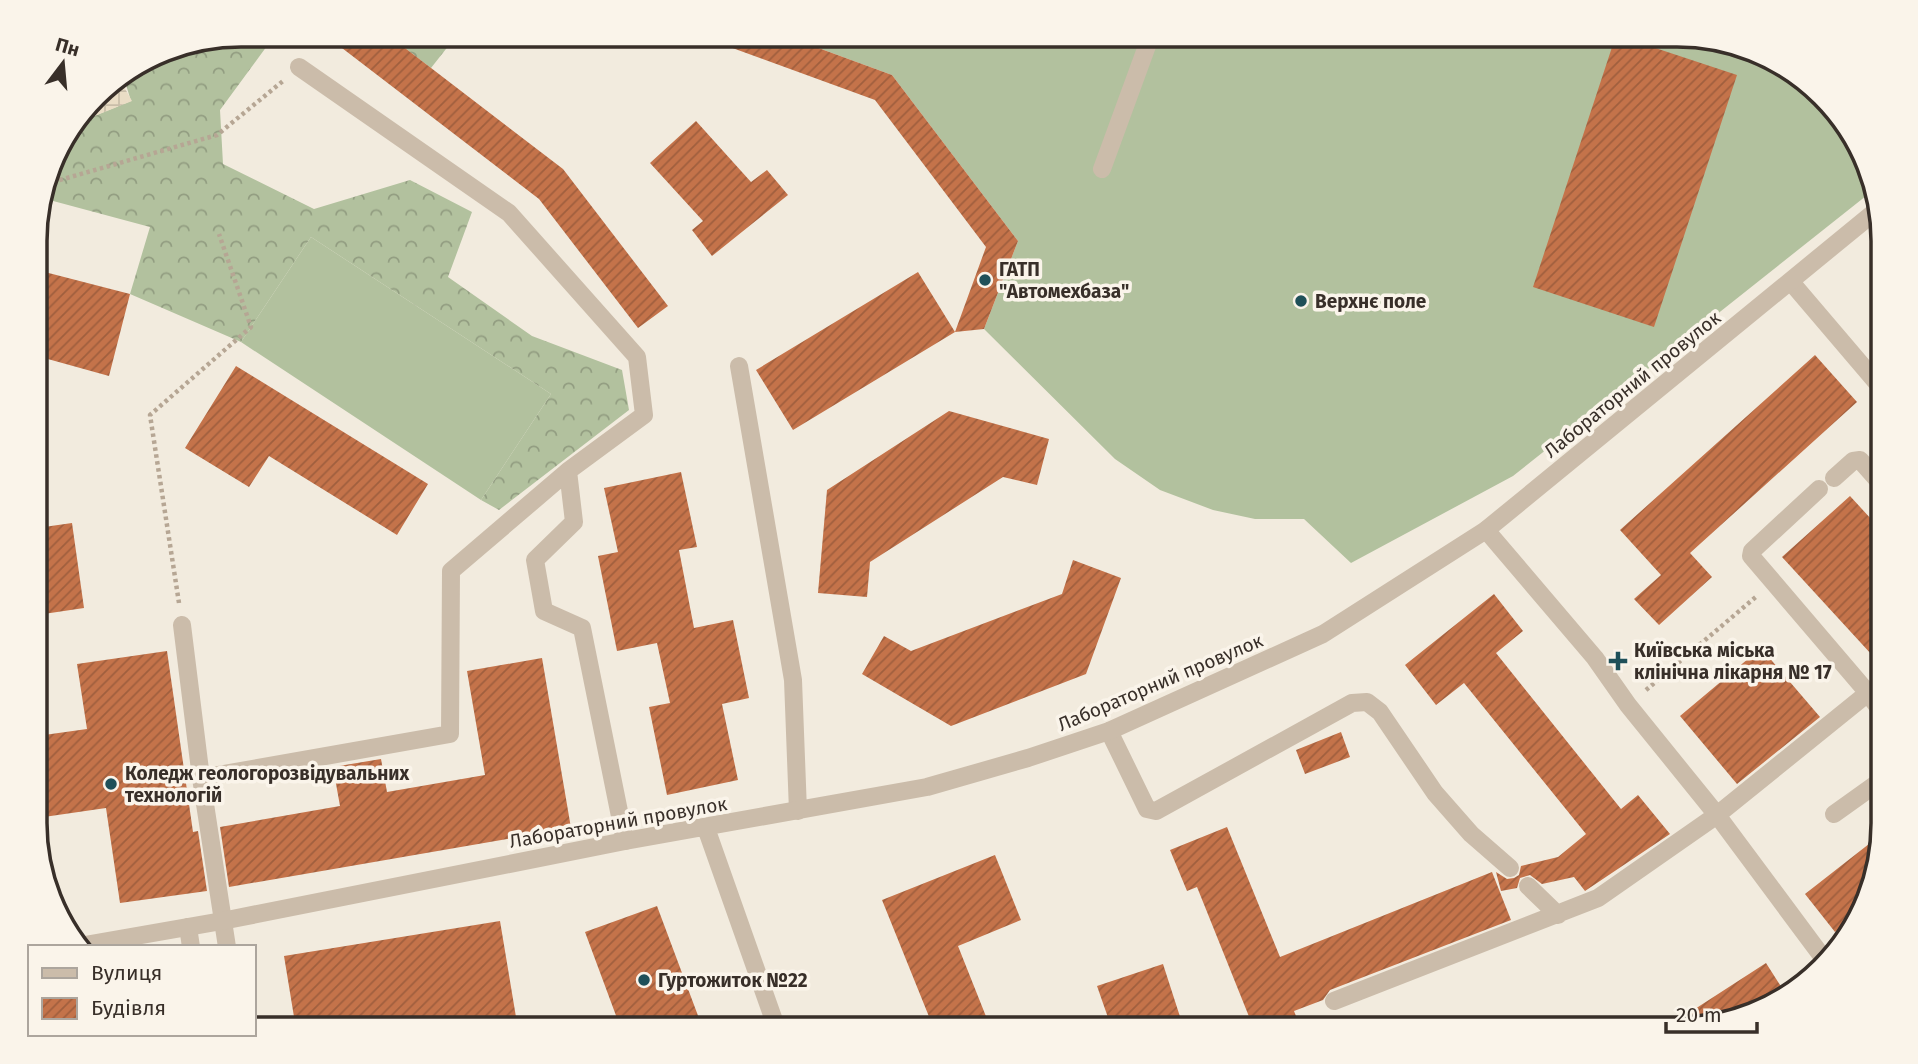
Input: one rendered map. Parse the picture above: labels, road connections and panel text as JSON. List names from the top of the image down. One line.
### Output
{"streets":{"street":["Лабораторний провулок"]},"places":{"other":["ГАТП \"Автомехбаза\"","Верхнє поле","Коледж геологорозвідувальних технологій","Гуртожиток №22"],"health":["Київська міська клінічна лікарня № 17"]},"legend":["Вулиця","Будівля"],"scale_bar":"20 m","north":"top"}
